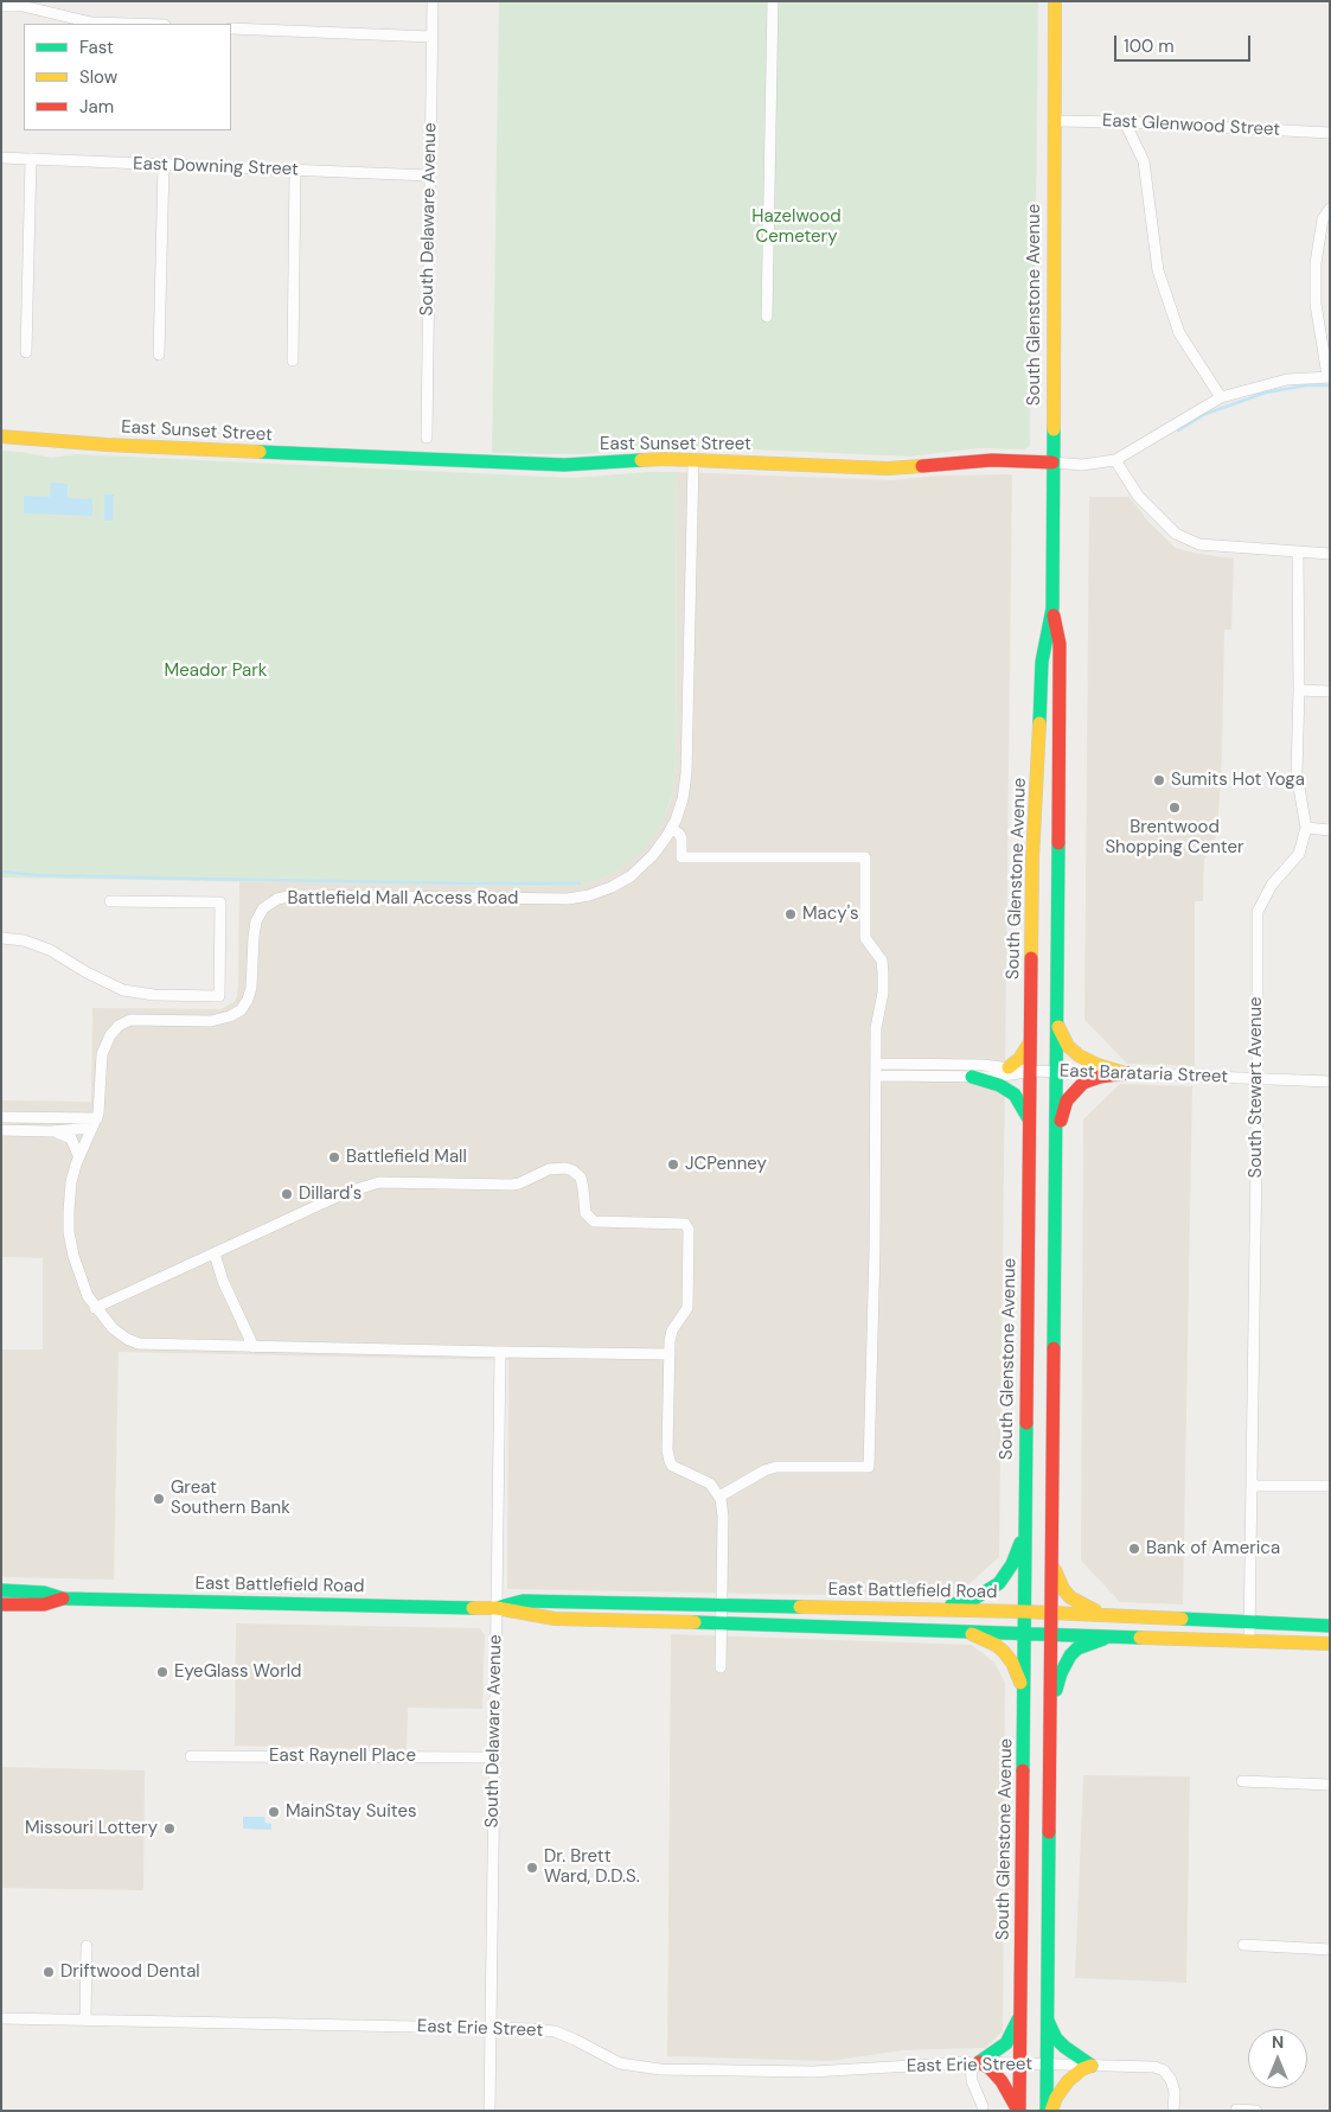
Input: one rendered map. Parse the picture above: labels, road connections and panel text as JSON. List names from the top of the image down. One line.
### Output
{"streets":{"main road":["South Glenstone Avenue","East Sunset Street","East Battlefield Road"],"street":["East Glenwood Street","East Downing Street","South Delaware Avenue","Battlefield Mall Access Road","East Barataria Street","South Stewart Avenue","East Raynell Place","East Erie Street"]},"crossings":[["East Glenwood Street","South Glenstone Avenue"],["East Downing Street","South Delaware Avenue"],["South Delaware Avenue","Battlefield Mall Access Road"],["South Delaware Avenue","East Battlefield Road"],["South Delaware Avenue","East Raynell Place"],["South Delaware Avenue","East Erie Street"],["South Glenstone Avenue","East Sunset Street"],["South Glenstone Avenue","East Barataria Street"],["South Glenstone Avenue","East Battlefield Road"],["South Glenstone Avenue","East Erie Street"],["East Sunset Street","Battlefield Mall Access Road"],["East Barataria Street","South Stewart Avenue"],["South Stewart Avenue","East Battlefield Road"]],"parks":["Hazelwood Cemetery","Meador Park"],"places":["Sumits Hot Yoga","Brentwood Shopping Center","Macy's","Battlefield Mall","JCPenney","Dillard's","Great Southern Bank","Bank of America","EyeGlass World","MainStay Suites","Missouri Lottery","Dr. Brett Ward, D.D.S.","Driftwood Dental"],"legend":["Fast","Slow","Jam"],"scale_bar":"100 m","north":"top"}
